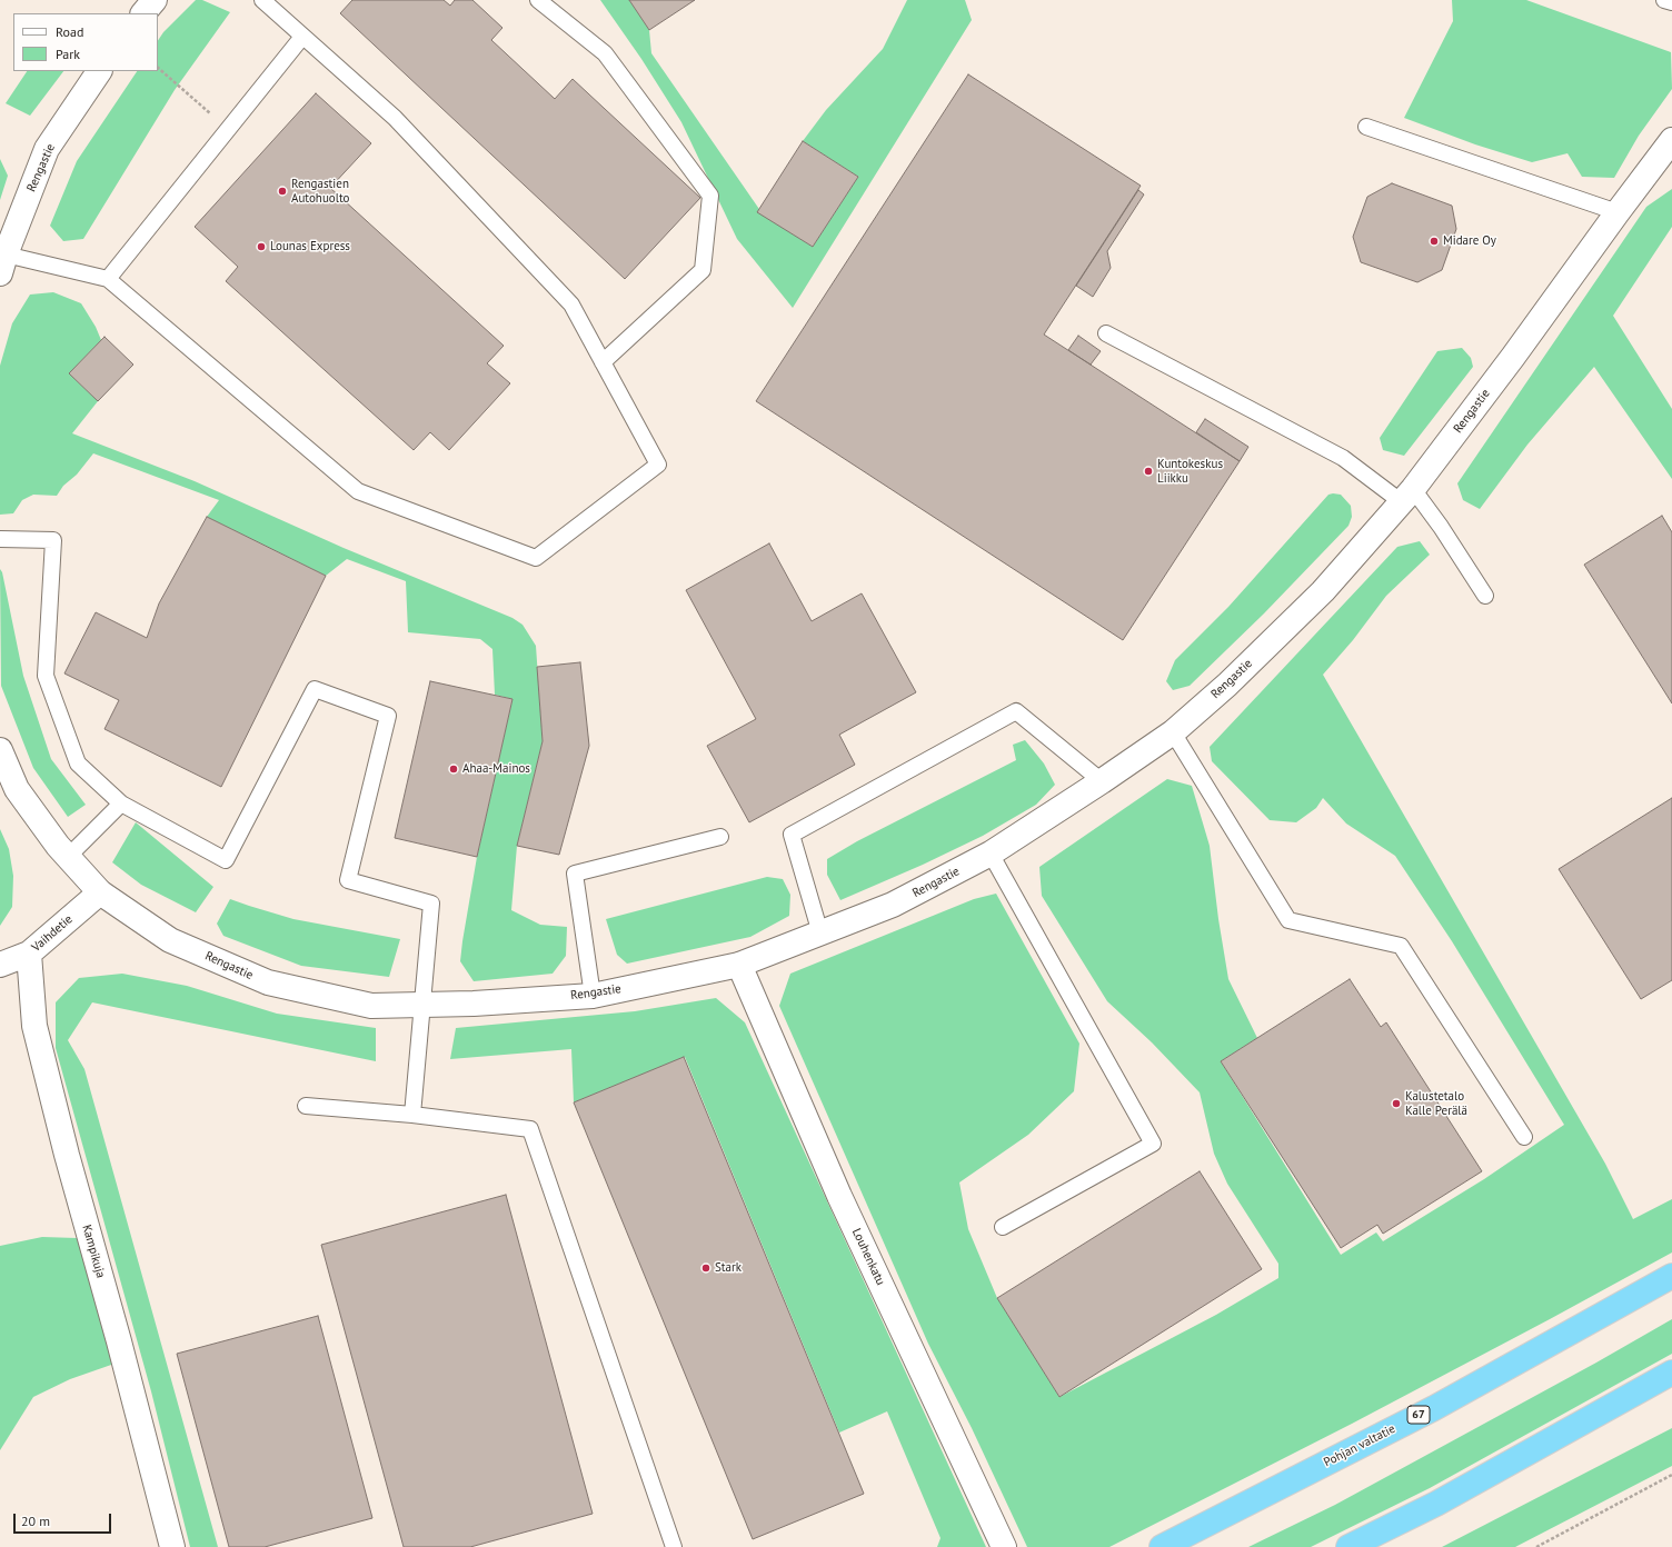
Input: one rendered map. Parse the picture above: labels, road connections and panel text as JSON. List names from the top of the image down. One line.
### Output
{"streets":{"highway":["67","Pohjan valtatie"],"street":["Rengastie","Vaihdetie","Kampikuja","Louhenkatu"]},"crossings":[["Rengastie","Vaihdetie"],["Rengastie","Louhenkatu"],["Vaihdetie","Kampikuja"]],"places":["Rengastien Autohuolto","Midare Oy","Lounas Express","Kuntokeskus Liikku","Ahaa-Mainos","Kalustetalo Kalle Perälä","Stark"],"legend":["Road","Park"],"scale_bar":"20 m"}
